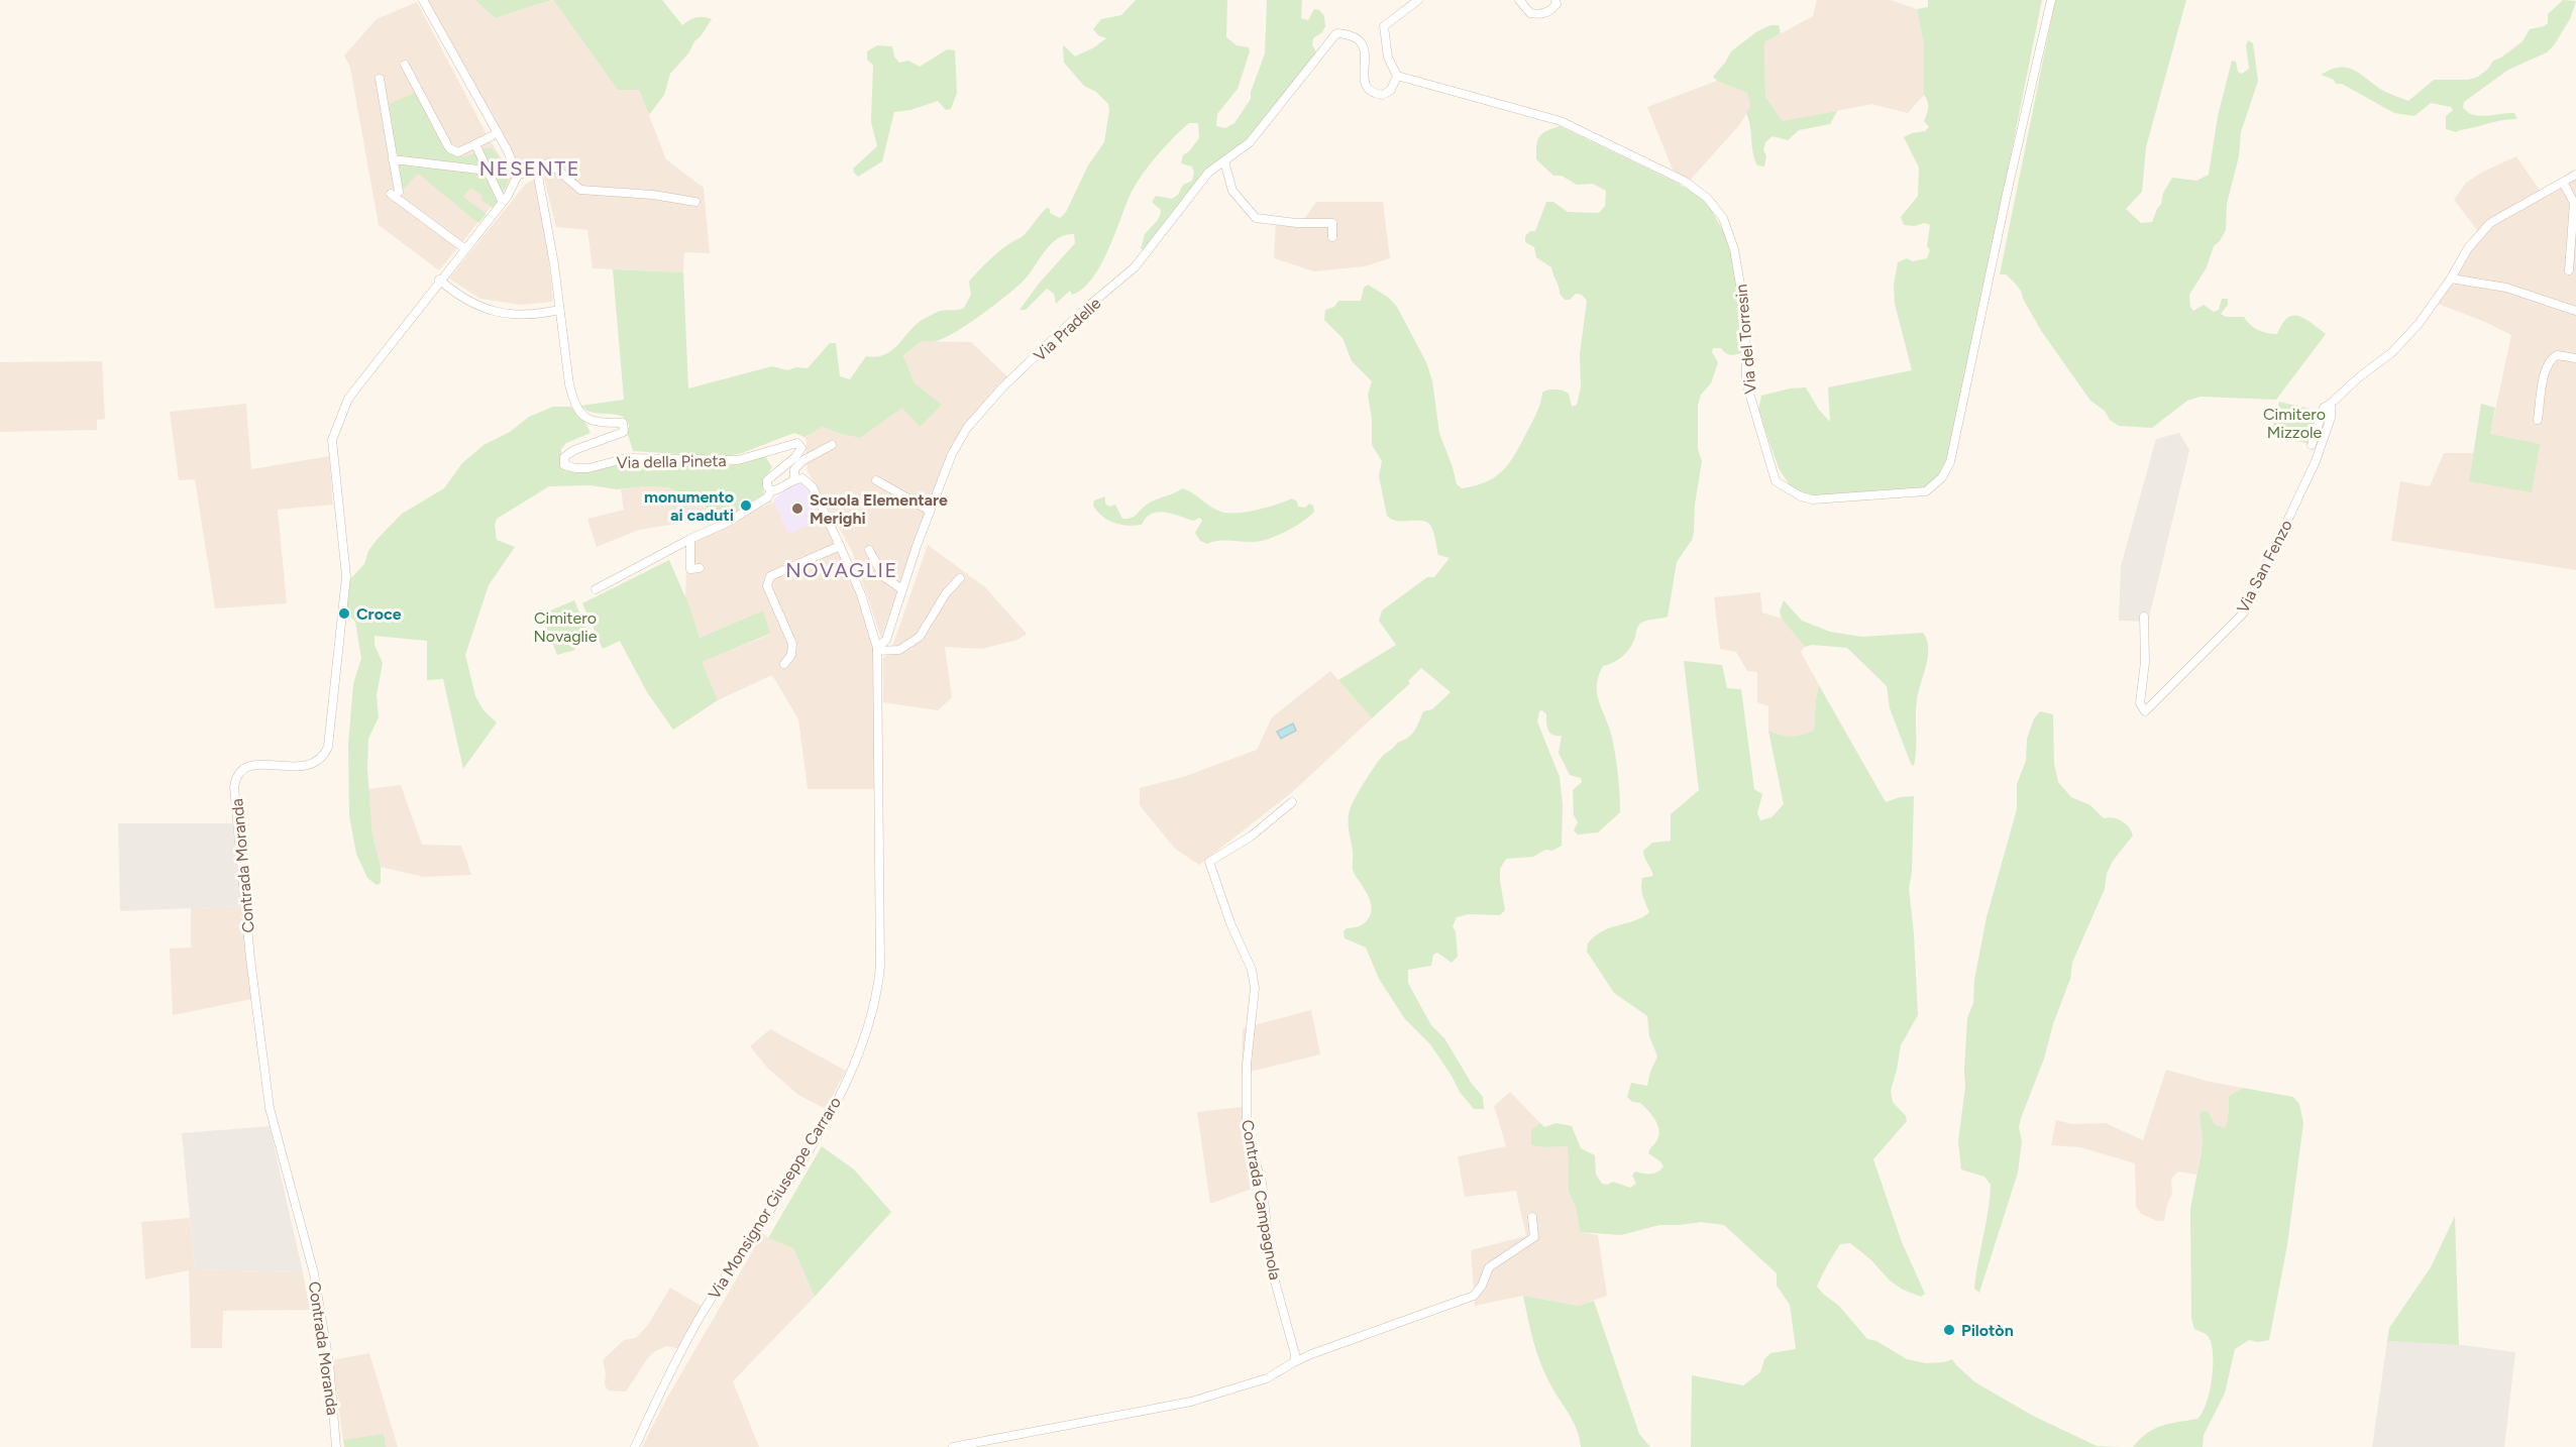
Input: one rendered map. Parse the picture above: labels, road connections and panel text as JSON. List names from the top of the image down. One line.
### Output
{"streets":{"street":["Via Pradelle","Via del Torresin","Via della Pineta","Via San Fenzo","Contrada Moranda","Via Monsignor Giuseppe Carraro","Contrada Campagnola"]},"crossings":[["Via Pradelle","Via del Torresin"],["Via Pradelle","Via Monsignor Giuseppe Carraro"]],"districts":["NESENTE","NOVAGLIE"],"parks":["Cimitero Mizzole","Cimitero Novaglie"],"places":["monumento ai caduti","Scuola Elementare Merighi","Croce","Pilotòn"]}
